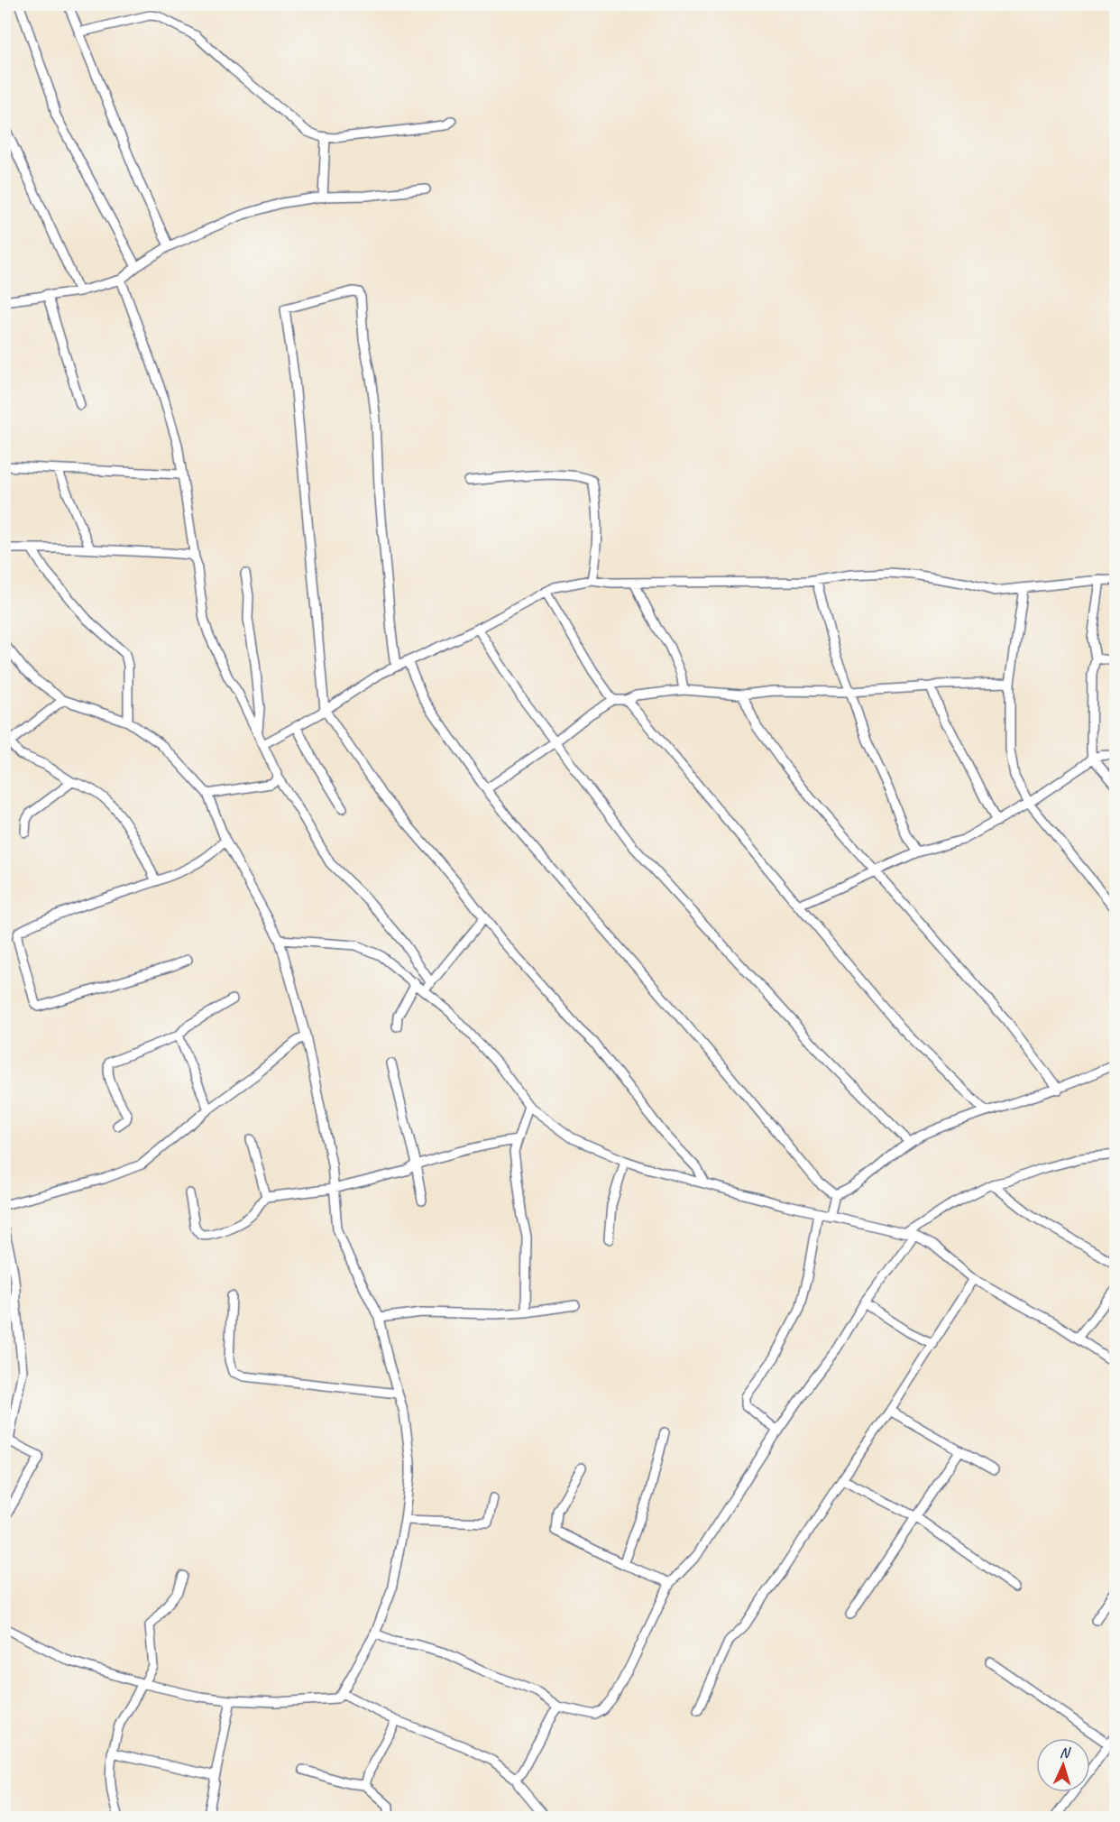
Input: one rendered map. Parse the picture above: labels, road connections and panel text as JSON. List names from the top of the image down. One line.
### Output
{"north":"top"}
